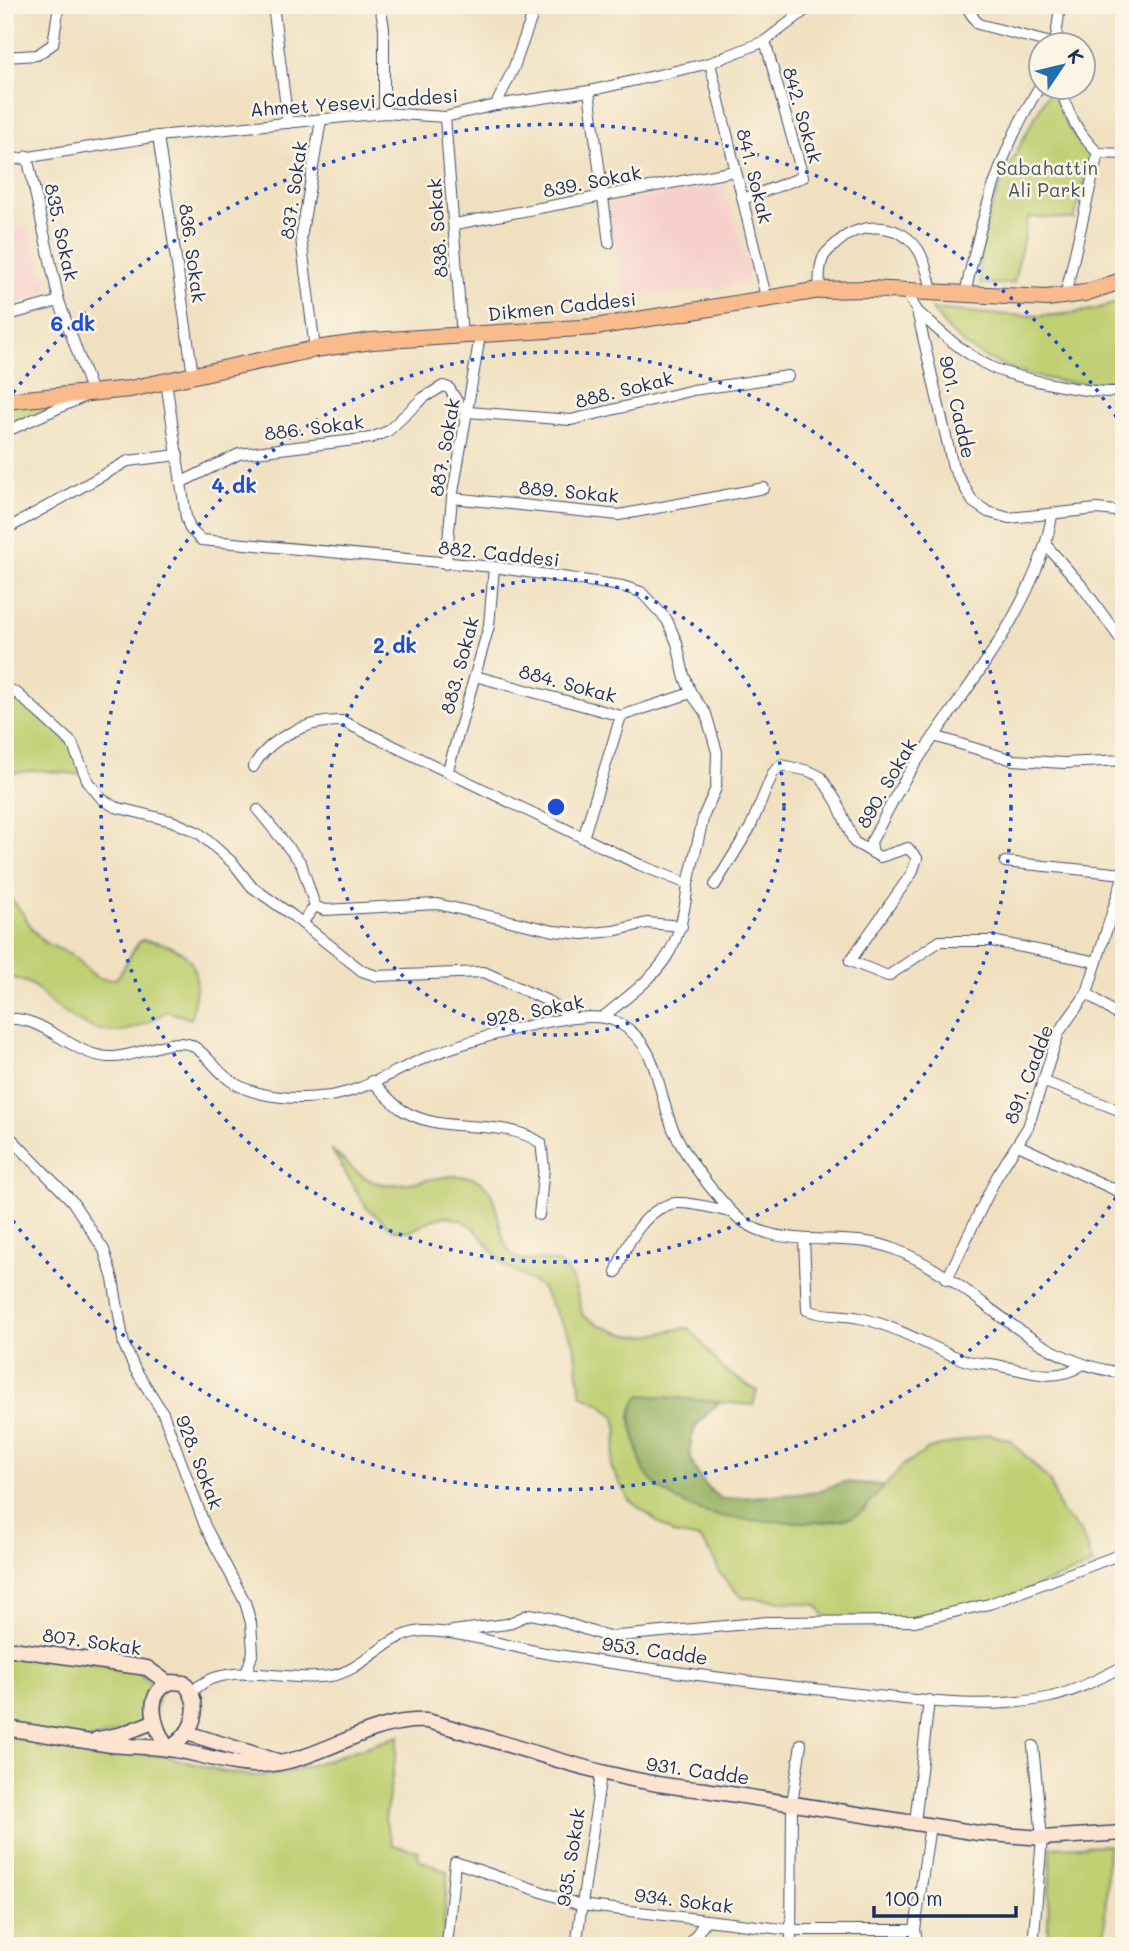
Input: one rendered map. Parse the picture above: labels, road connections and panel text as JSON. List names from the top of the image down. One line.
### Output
{"streets":{"main road":["Dikmen Caddesi","807. Sokak","931. Cadde"],"street":["Ahmet Yesevi Caddesi","842. Sokak","841. Sokak","839. Sokak","837. Sokak","838. Sokak","835. Sokak","836. Sokak","888. Sokak","901. Cadde","886. Sokak","887. Sokak","889. Sokak","882. Caddesi","883. Sokak","884. Sokak","890. Sokak","928. Sokak","891. Cadde","953. Cadde","935. Sokak","934. Sokak"]},"crossings":[["Ahmet Yesevi Caddesi","842. Sokak"],["Ahmet Yesevi Caddesi","841. Sokak"],["Ahmet Yesevi Caddesi","837. Sokak"],["Ahmet Yesevi Caddesi","838. Sokak"],["Ahmet Yesevi Caddesi","835. Sokak"],["Ahmet Yesevi Caddesi","836. Sokak"],["842. Sokak","841. Sokak"],["841. Sokak","839. Sokak"],["841. Sokak","Dikmen Caddesi"],["839. Sokak","838. Sokak"],["837. Sokak","Dikmen Caddesi"],["838. Sokak","Dikmen Caddesi"],["835. Sokak","Dikmen Caddesi"],["836. Sokak","Dikmen Caddesi"],["Dikmen Caddesi","901. Cadde"],["Dikmen Caddesi","887. Sokak"],["Dikmen Caddesi","882. Caddesi"],["888. Sokak","886. Sokak"],["888. Sokak","887. Sokak"],["901. Cadde","890. Sokak"],["886. Sokak","887. Sokak"],["886. Sokak","882. Caddesi"],["887. Sokak","889. Sokak"],["887. Sokak","882. Caddesi"],["882. Caddesi","883. Sokak"],["882. Caddesi","884. Sokak"],["882. Caddesi","928. Sokak"],["883. Sokak","884. Sokak"],["890. Sokak","891. Cadde"],["928. Sokak","891. Cadde"],["928. Sokak","953. Cadde"],["931. Cadde","935. Sokak"],["935. Sokak","934. Sokak"]],"parks":["Sabahattin Ali Parkı"],"scale_bar":"100 m","north":"top right","rings":["6 dk","4 dk","2 dk"]}
